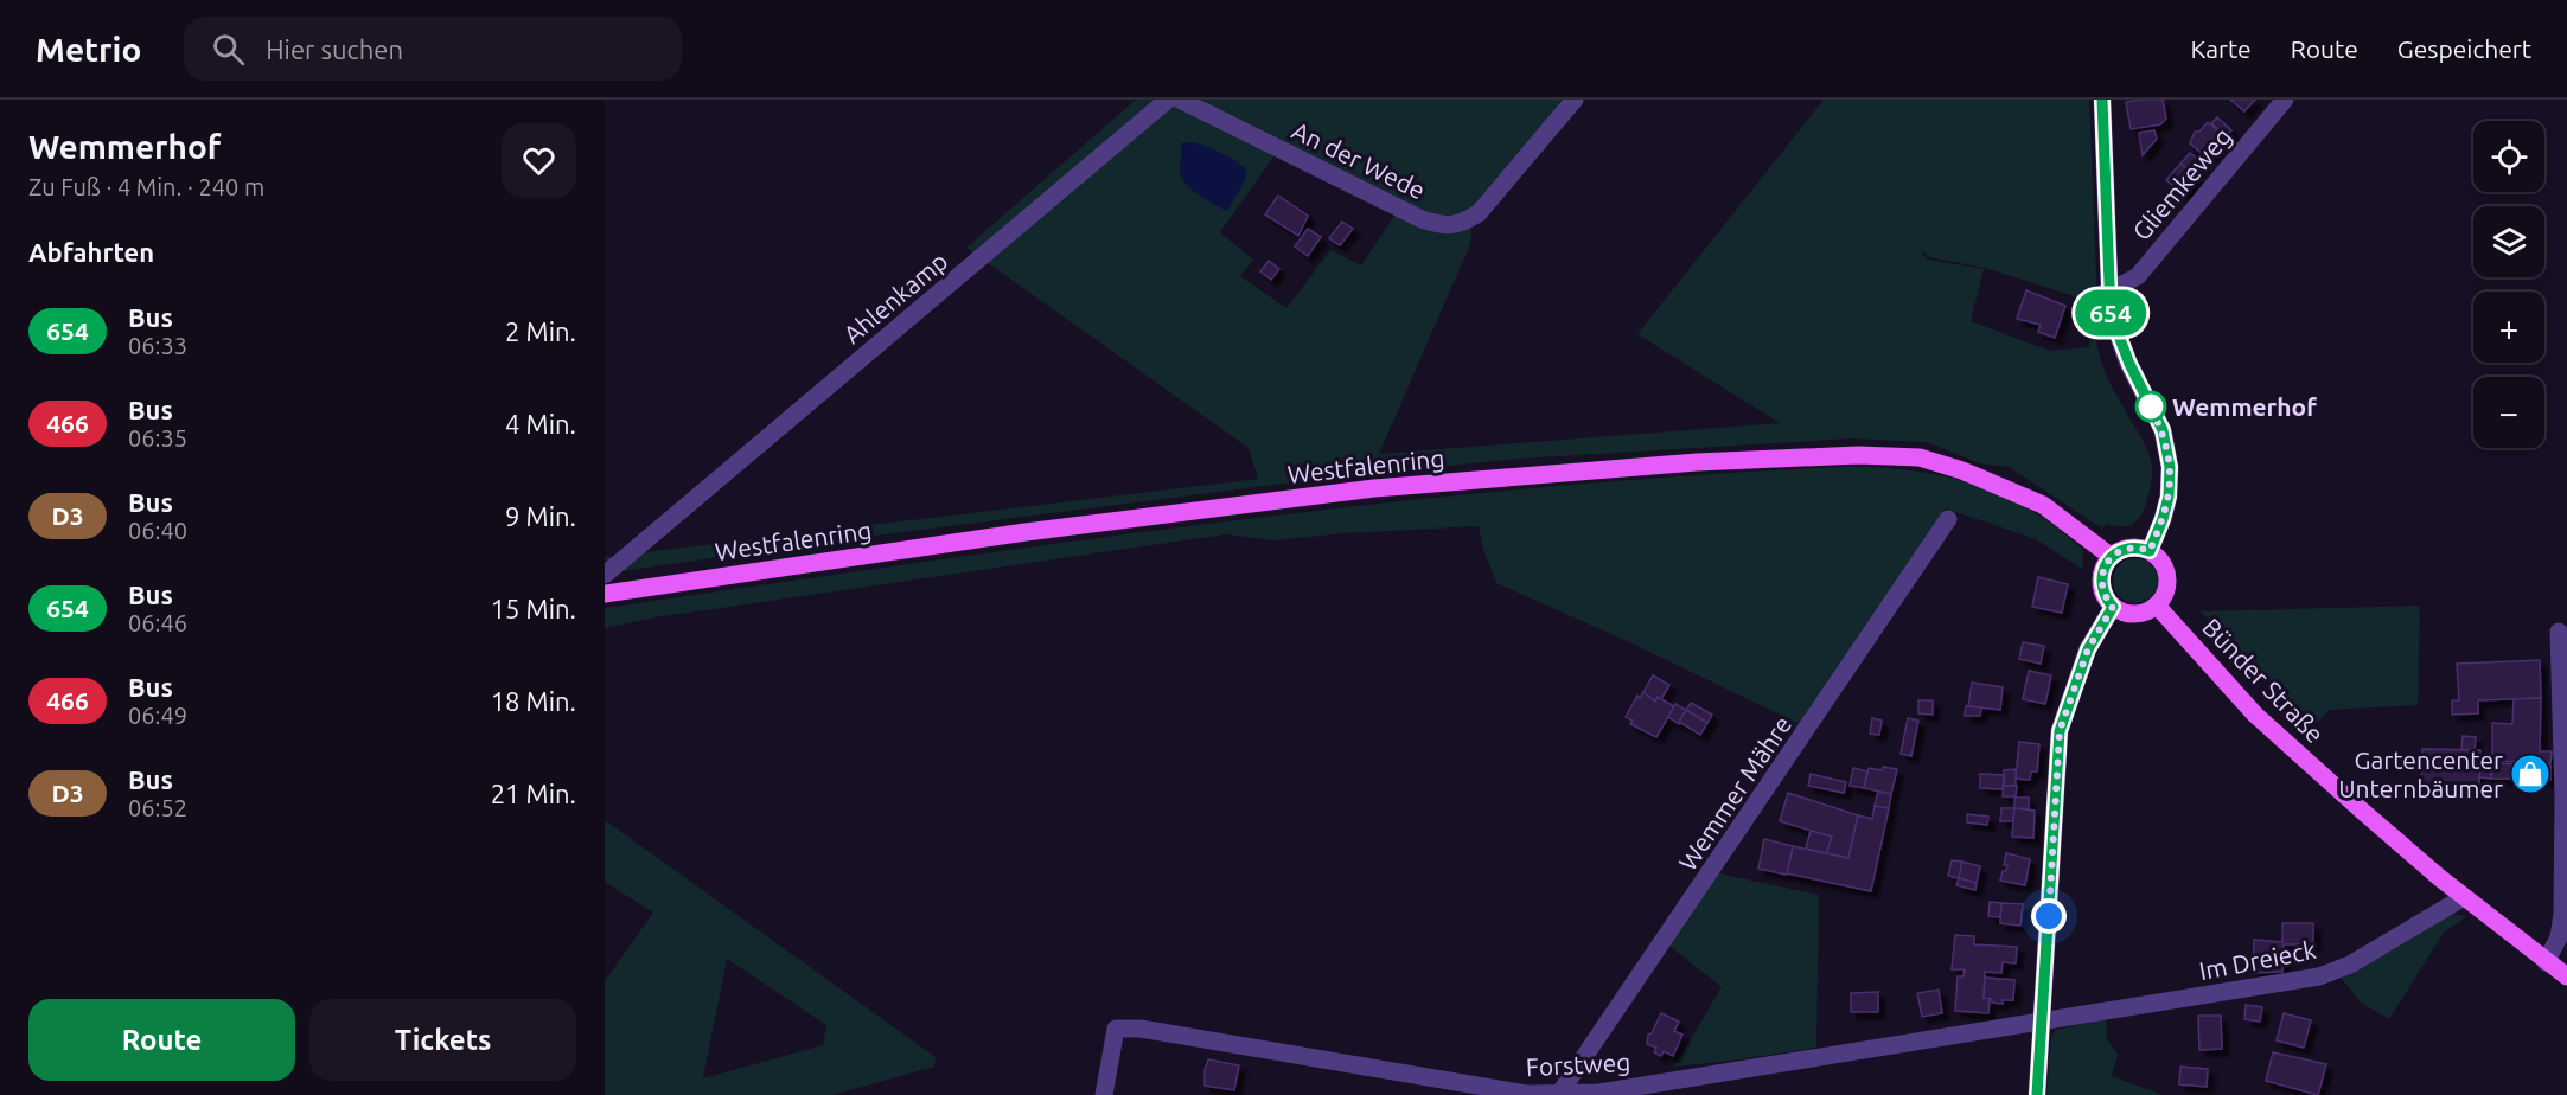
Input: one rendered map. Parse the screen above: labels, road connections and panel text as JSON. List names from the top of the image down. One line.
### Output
{"streets":{"main road":["Westfalenring","Bünder Straße"],"street":["An der Wede","Gliemkeweg","Ahlenkamp","Wemmer Mähre","Im Dreieck","Forstweg"]},"crossings":[["Westfalenring","Bünder Straße"],["Bünder Straße","Im Dreieck"],["Wemmer Mähre","Forstweg"],["Im Dreieck","Forstweg"]],"places":{"other":["Wemmerhof"],"shop":["Gartencenter Unternbäumer"]},"lines":["bus line 654"],"page":{"header":"Metrio","search":"Hier suchen","nav":["Karte","Route","Gespeichert"],"heading":[["Wemmerhof","Zu Fuß · 4 Min. · 240 m"],"Abfahrten"],"on_map":"654","map_buttons":["+","−"],"list":[{"mark":"654","name":"Bus","note":"06:33","value":"2 Min."},{"mark":"466","name":"Bus","note":"06:35","value":"4 Min."},{"mark":"D3","name":"Bus","note":"06:40","value":"9 Min."},{"mark":"654","name":"Bus","note":"06:46","value":"15 Min."},{"mark":"466","name":"Bus","note":"06:49","value":"18 Min."},{"mark":"D3","name":"Bus","note":"06:52","value":"21 Min."}],"buttons":["Route","Tickets"]}}
